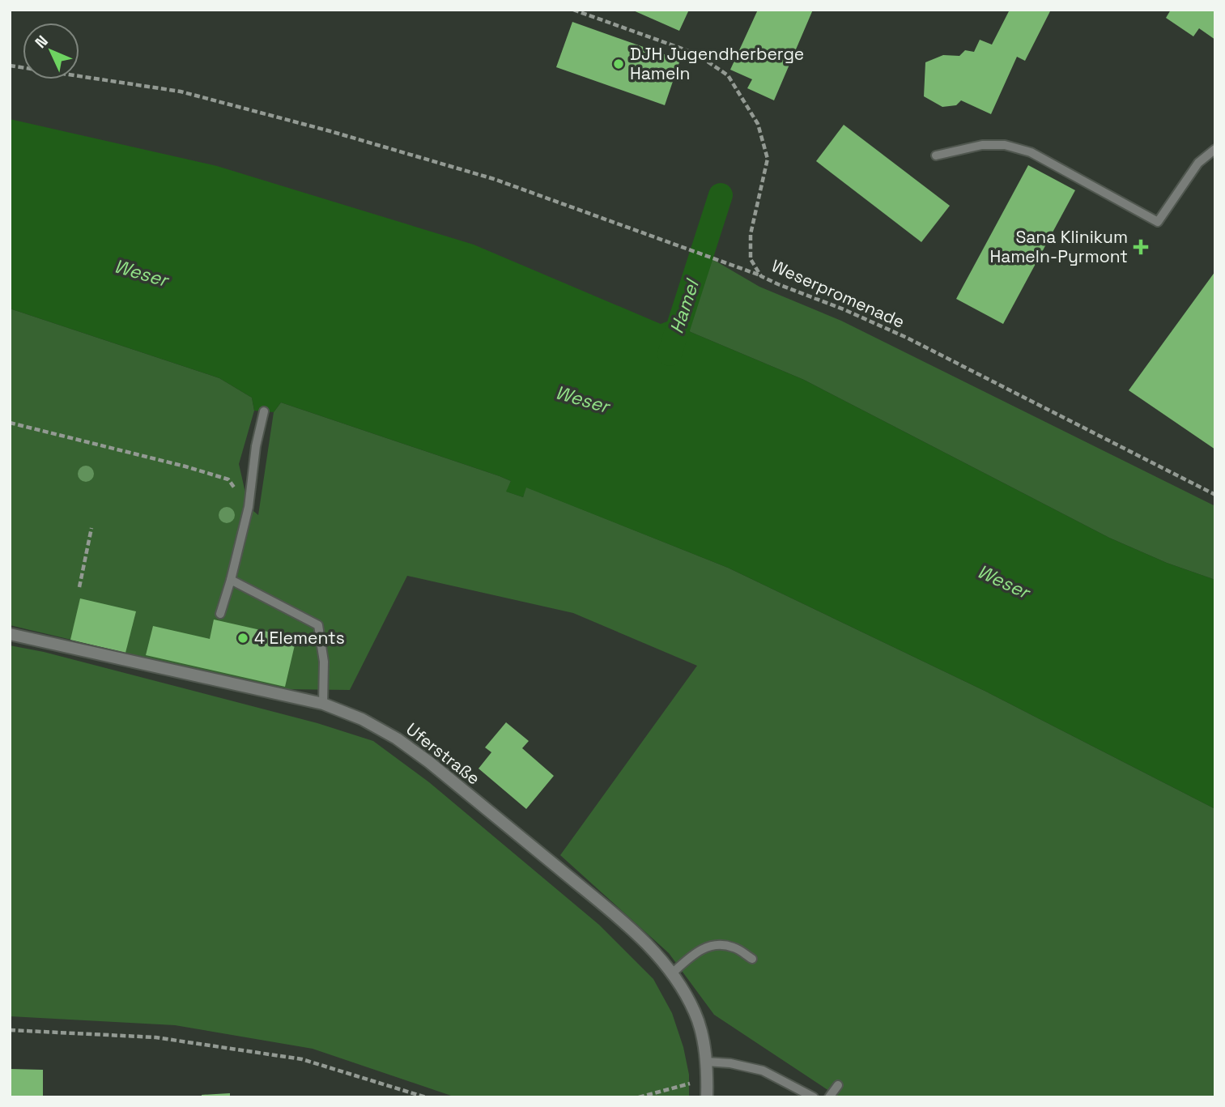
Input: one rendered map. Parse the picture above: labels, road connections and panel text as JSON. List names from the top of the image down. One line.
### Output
{"streets":{"street":["Uferstraße"],"path":["Weserpromenade"]},"water":["Weser","Hamel"],"places":{"other":["DJH Jugendherberge Hameln","4 Elements"],"health":["Sana Klinikum Hameln-Pyrmont"]},"north":"top left"}
